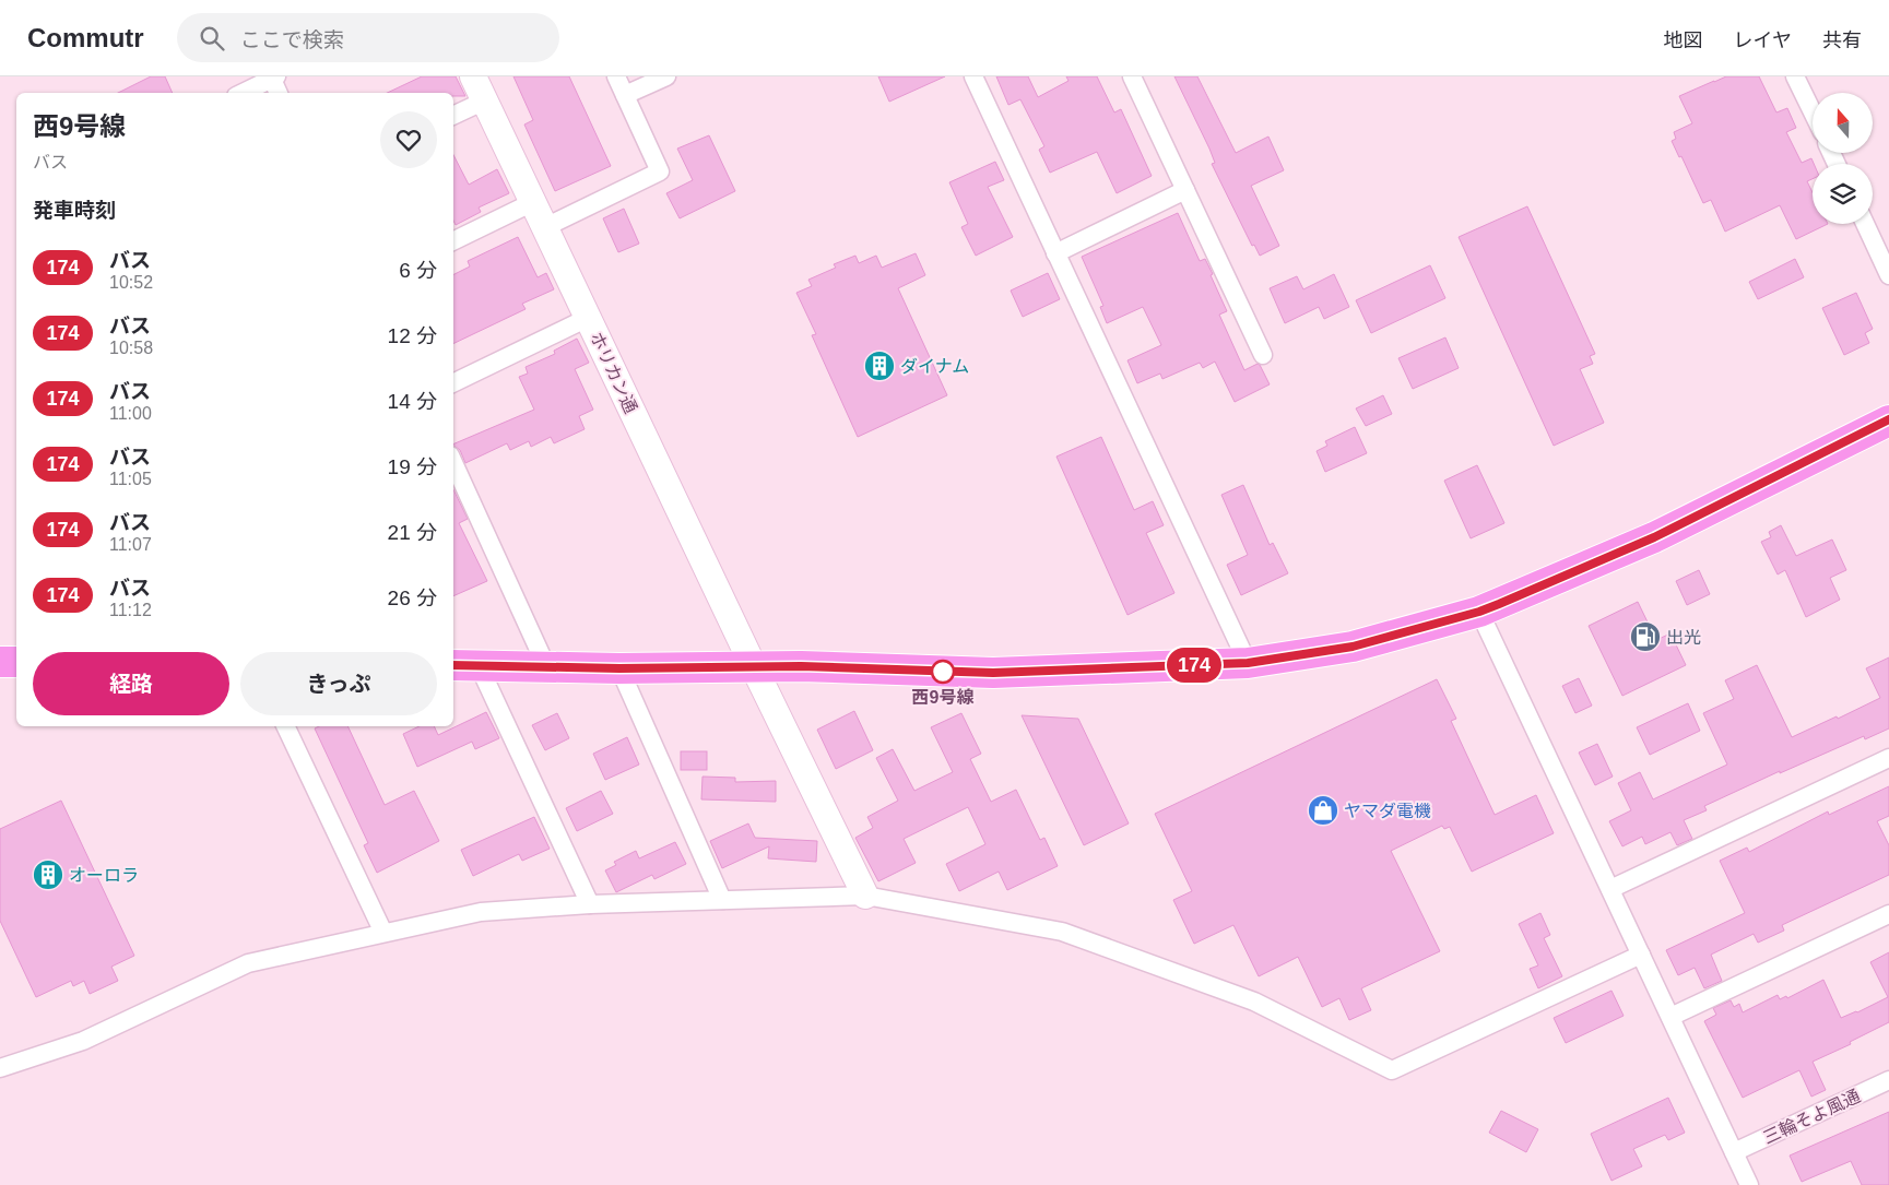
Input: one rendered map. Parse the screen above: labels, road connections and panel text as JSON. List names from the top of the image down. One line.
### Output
{"streets":{"street":["ホリカン通","三輪そよ風通"]},"places":{"building":["ダイナム","オーロラ"],"fuel station":["出光"],"other":["西9号線"],"shop":["ヤマダ電機"]},"lines":["bus line 174"],"north":"top","page":{"header":"Commutr","search":"ここで検索","nav":["地図","レイヤ","共有"],"on_map":"174","heading":[["西9号線","バス"],"発車時刻"],"list":[{"mark":"174","name":"バス","note":"10:52","value":"6 分"},{"mark":"174","name":"バス","note":"10:58","value":"12 分"},{"mark":"174","name":"バス","note":"11:00","value":"14 分"},{"mark":"174","name":"バス","note":"11:05","value":"19 分"},{"mark":"174","name":"バス","note":"11:07","value":"21 分"},{"mark":"174","name":"バス","note":"11:12","value":"26 分"}],"buttons":["経路","きっぷ"]}}
